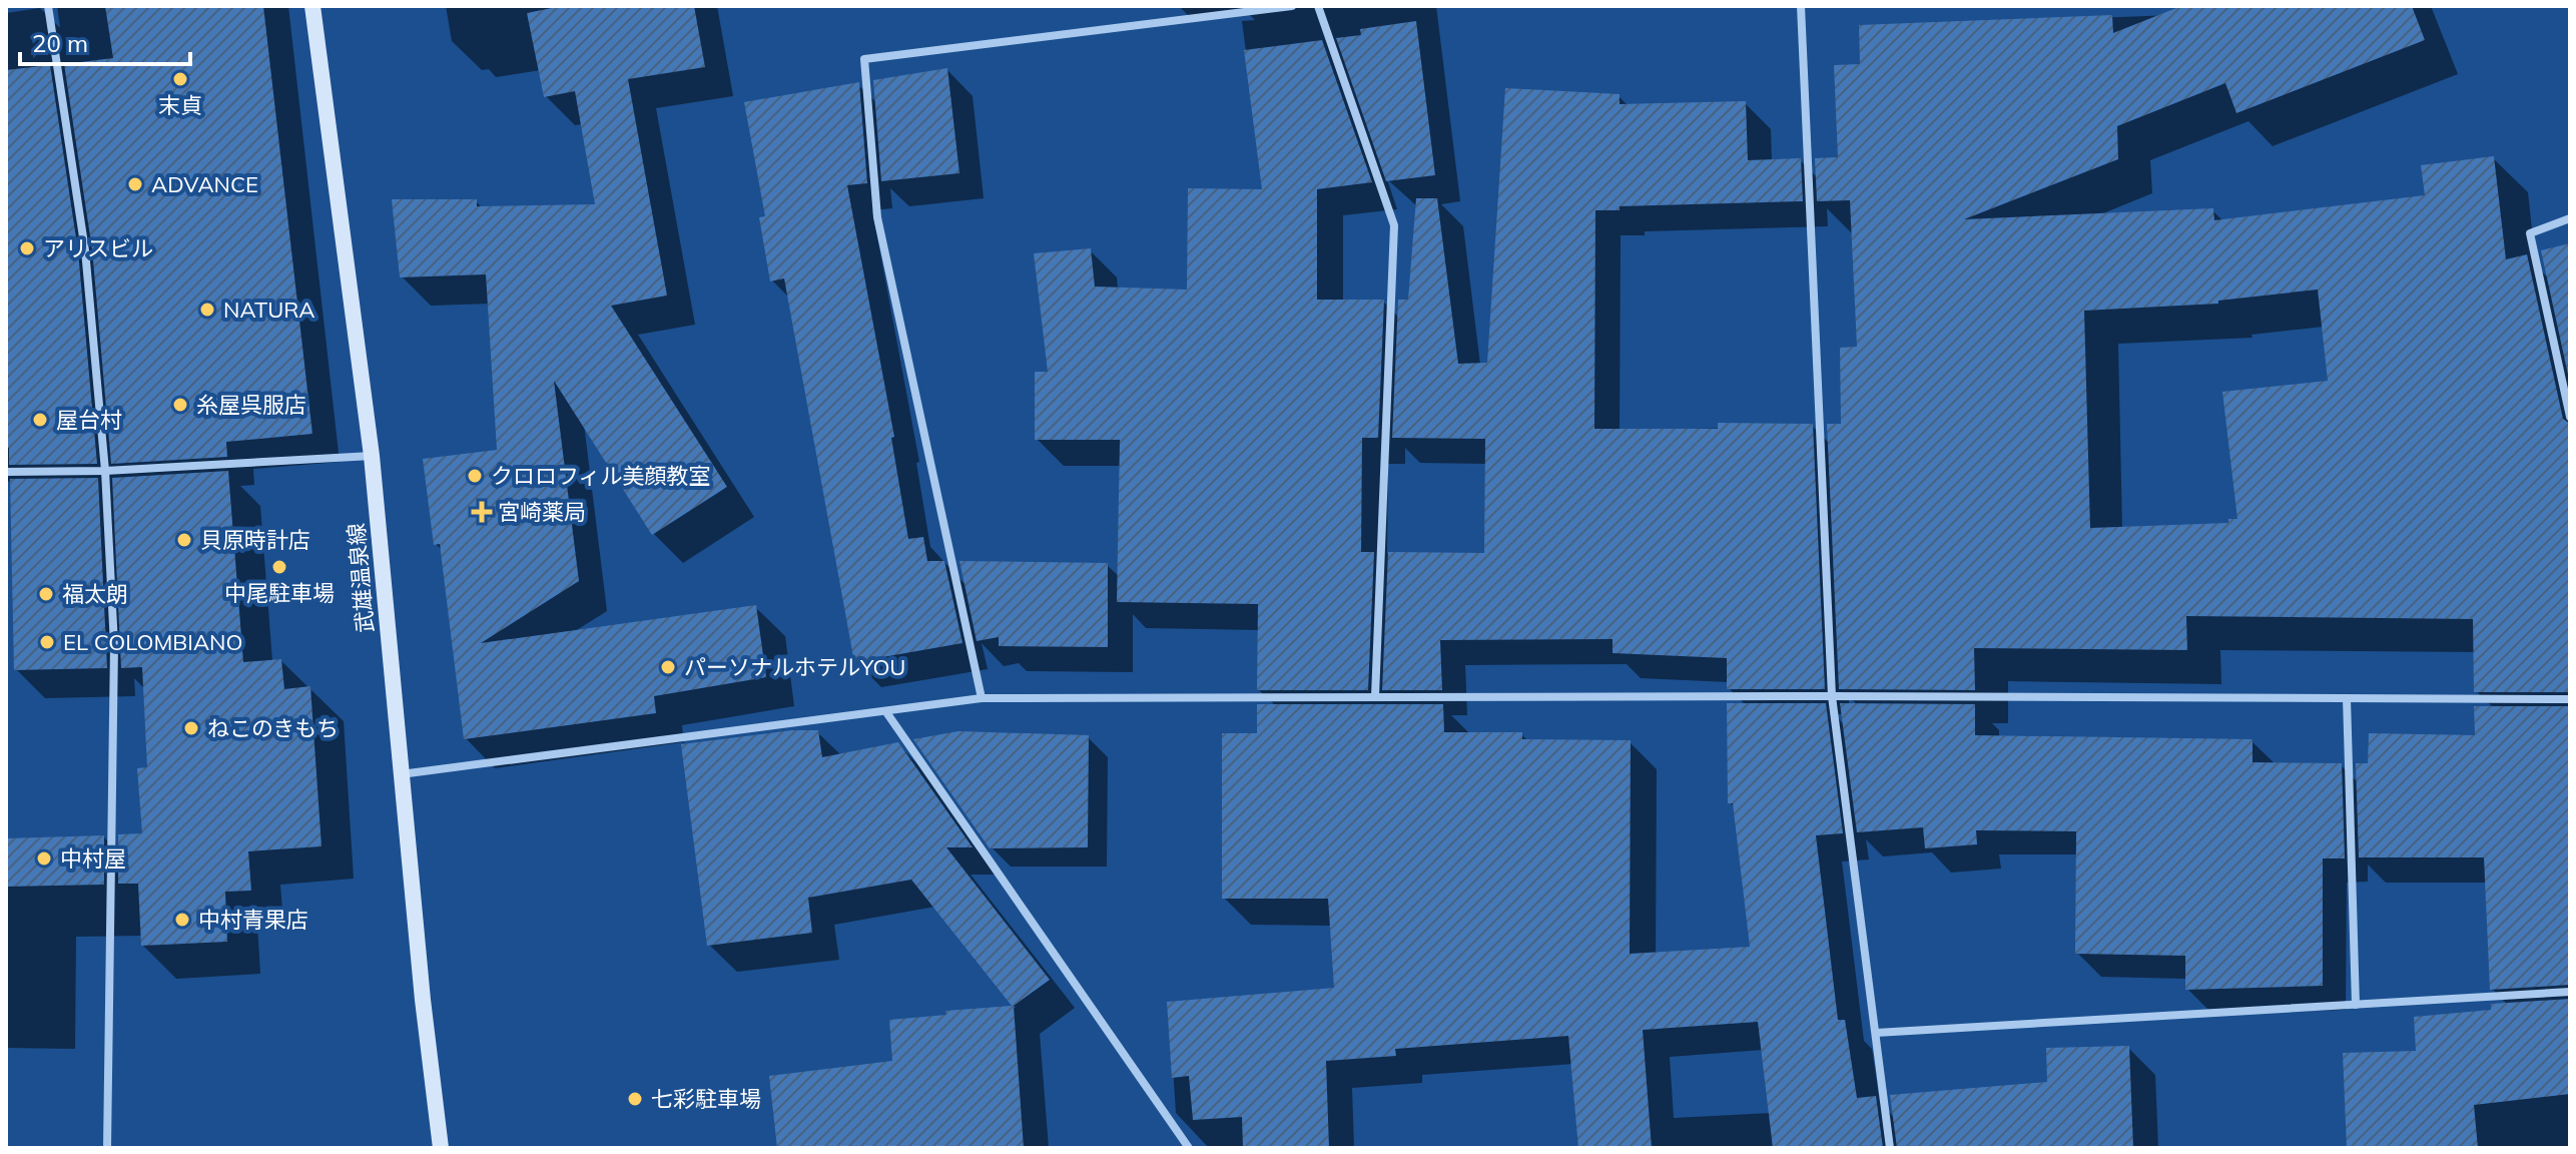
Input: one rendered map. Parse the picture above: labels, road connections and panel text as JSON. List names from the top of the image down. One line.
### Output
{"streets":{"main road":["武雄温泉線"]},"places":{"other":["末貞","ADVANCE","アリスビル","NATURA","糸屋呉服店","屋台村","クロロフィル美顔教室","貝原時計店","中尾駐車場","福太朗","EL COLOMBIANO","パーソナルホテルYOU","ねこのきもち","中村屋","中村青果店","七彩駐車場"],"health":["宮崎薬局"]},"scale_bar":"20 m"}
